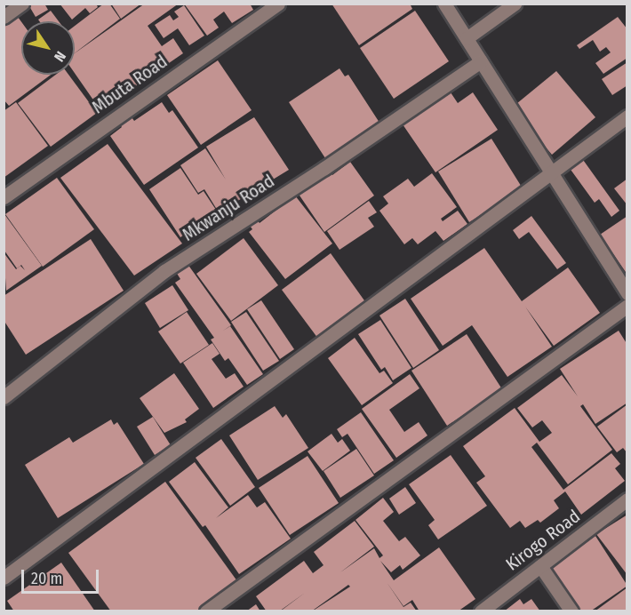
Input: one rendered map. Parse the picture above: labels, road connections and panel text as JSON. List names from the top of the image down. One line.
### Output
{"streets":{"street":["Mbuta Road","Mkwanju Road","Kirogo Road"]},"scale_bar":"20 m","north":"bottom right"}
